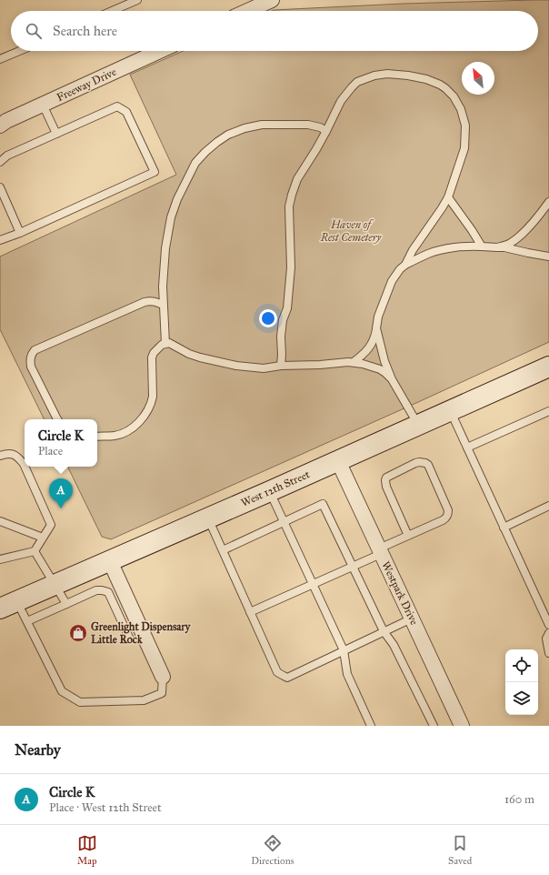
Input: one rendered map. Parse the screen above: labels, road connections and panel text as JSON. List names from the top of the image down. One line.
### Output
{"streets":{"main road":["West 12th Street"],"street":["Freeway Drive","Westpark Drive"]},"crossings":[["West 12th Street","Westpark Drive"]],"parks":["Haven of Rest Cemetery"],"places":{"shop":["Greenlight Dispensary Little Rock"]},"north":"top left","page":{"search":"Search here","popup":["Circle K","Place"],"pins":"A","heading":"Nearby","list":[{"mark":"A","name":"Circle K","note":"Place · West 12th Street","value":"160 m"}],"nav":["Map","Directions","Saved"]}}
